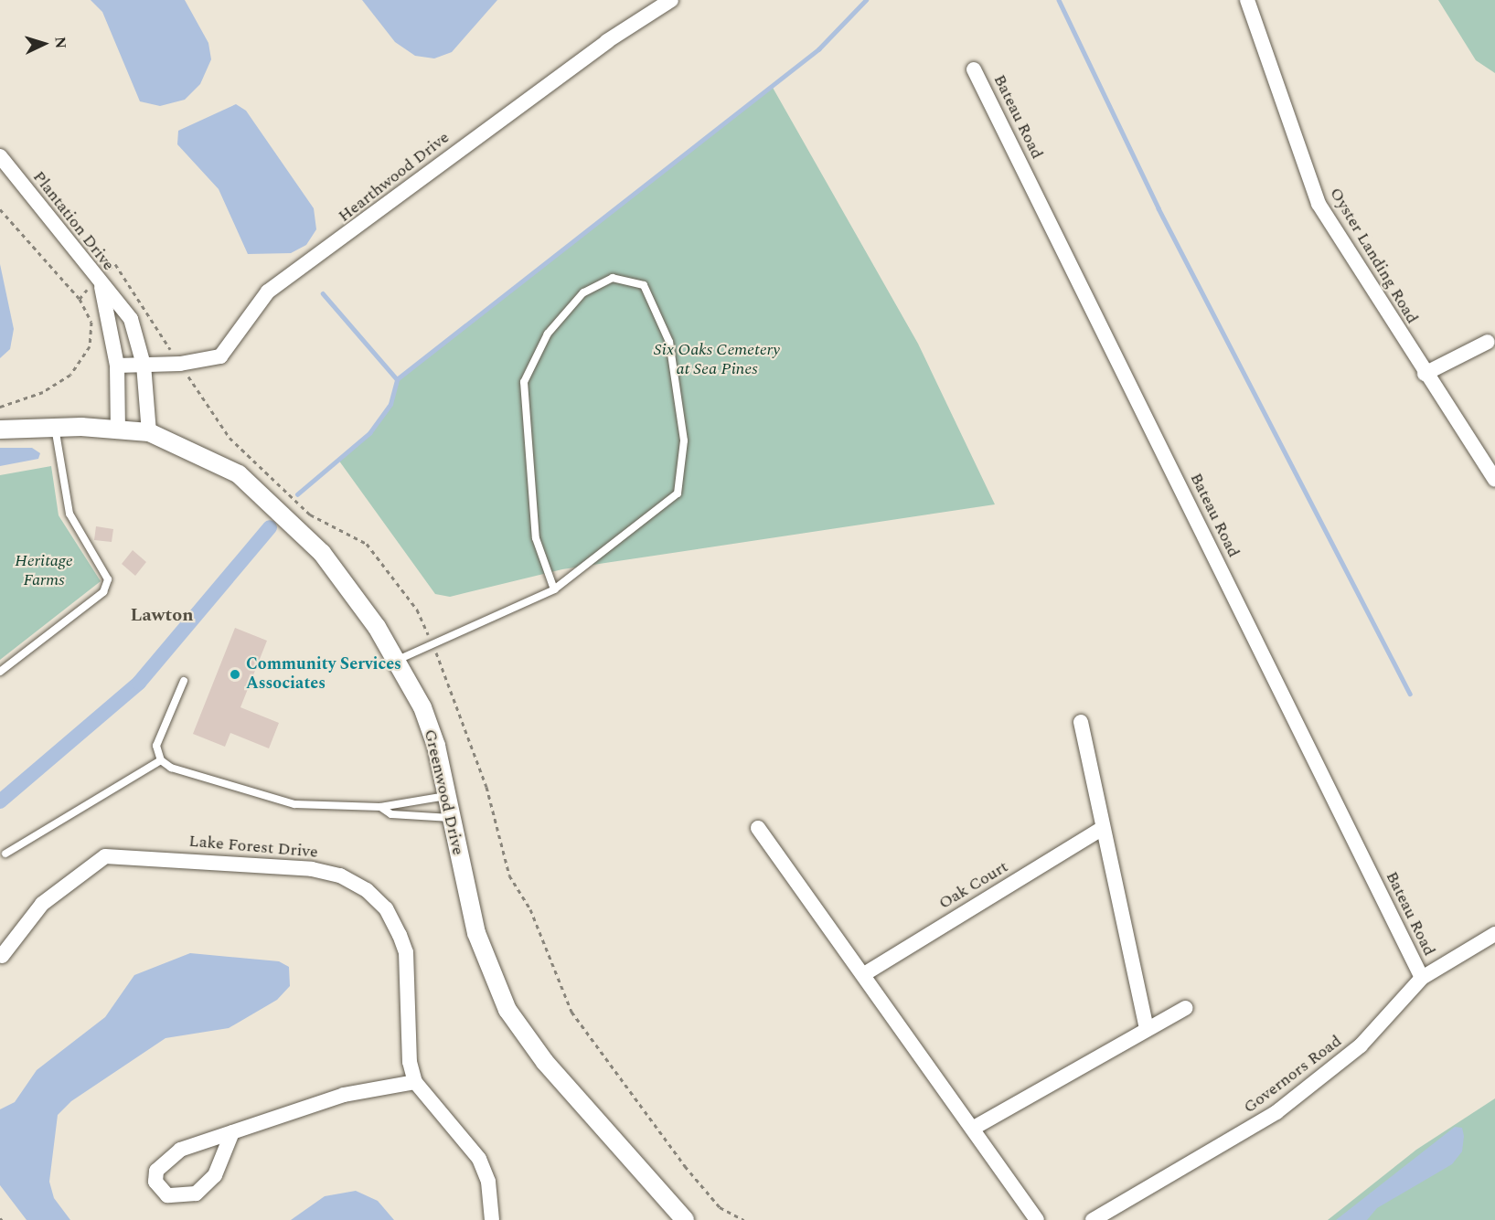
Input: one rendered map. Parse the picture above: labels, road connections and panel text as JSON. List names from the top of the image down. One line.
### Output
{"streets":{"street":["Bateau Road","Hearthwood Drive","Plantation Drive","Oyster Landing Road","Greenwood Drive","Lake Forest Drive","Oak Court","Governors Road"]},"crossings":[["Bateau Road","Governors Road"],["Hearthwood Drive","Plantation Drive"],["Plantation Drive","Greenwood Drive"]],"districts":["Lawton"],"parks":["Six Oaks Cemetery at Sea Pines","Heritage Farms"],"places":["Community Services Associates"],"north":"right"}
